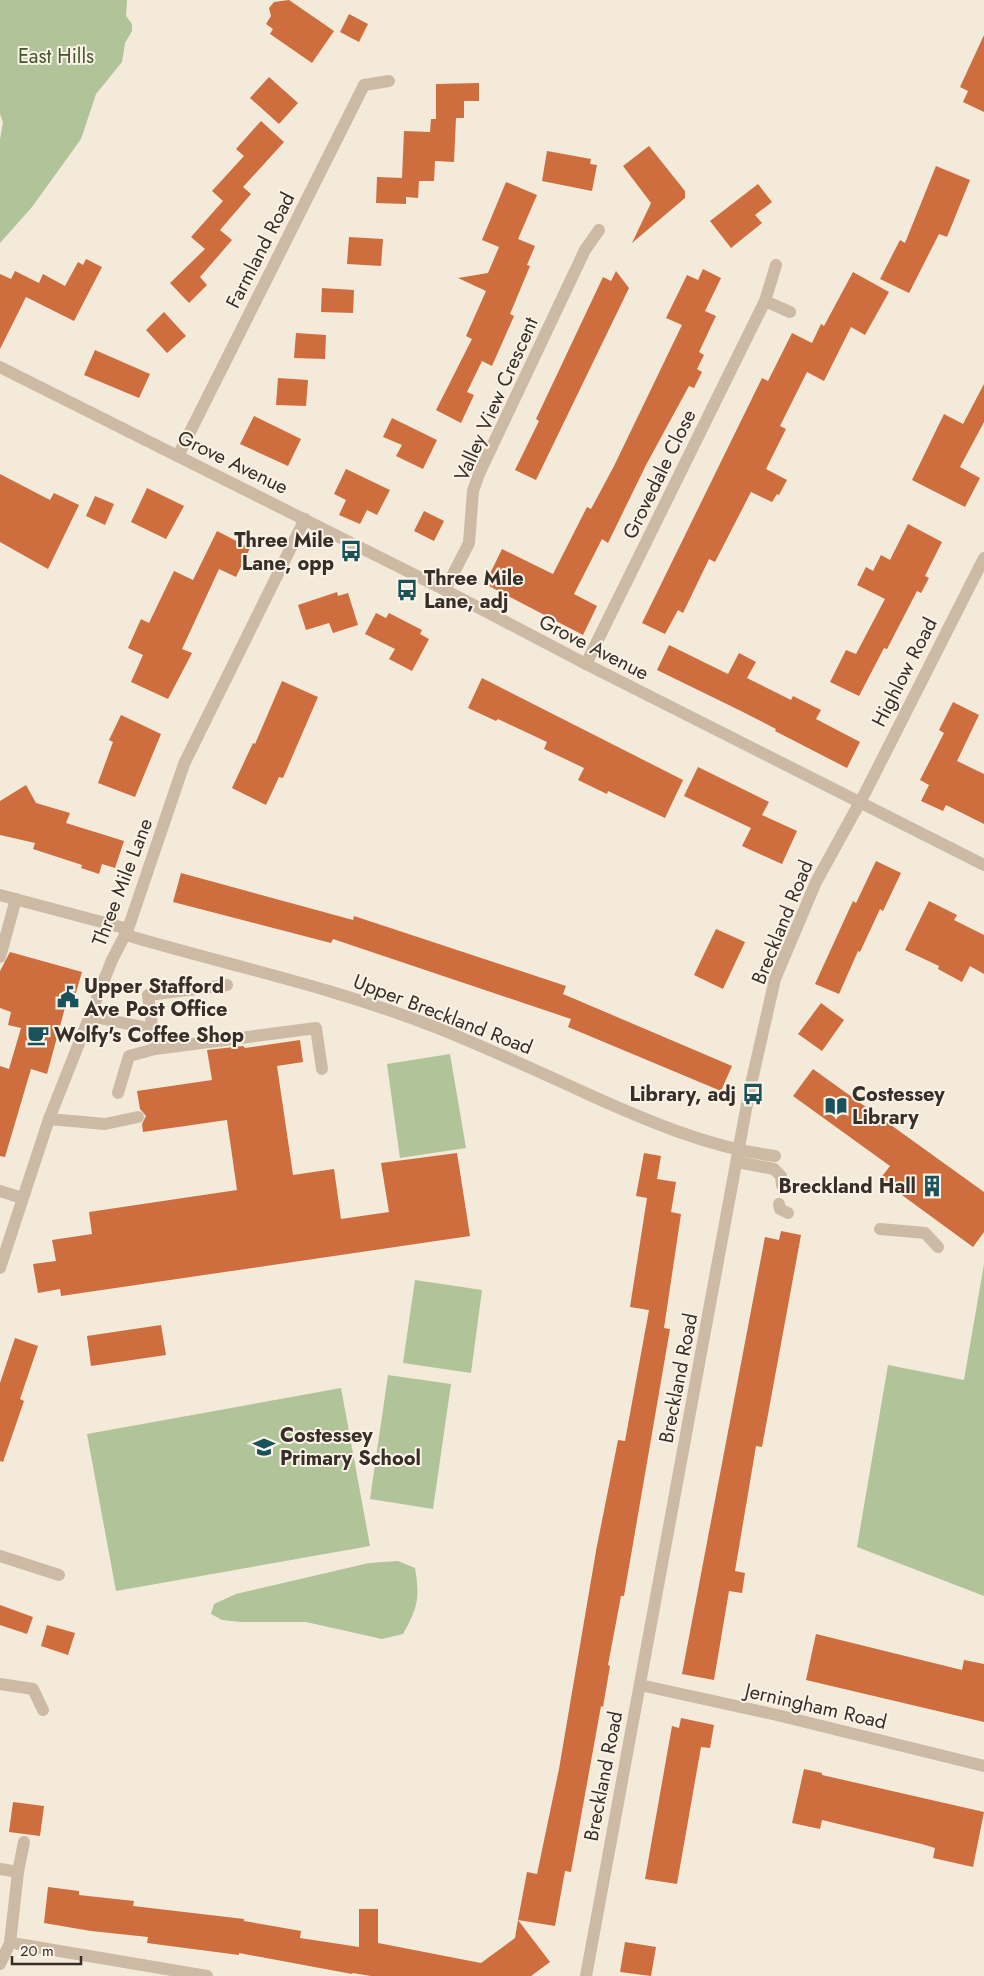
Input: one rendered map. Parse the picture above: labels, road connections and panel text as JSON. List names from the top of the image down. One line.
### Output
{"streets":{"street":["Farmland Road","Valley View Crescent","Grove Avenue","Grovedale Close","Highlow Road","Three Mile Lane","Breckland Road","Upper Breckland Road","Jerningham Road"]},"crossings":[["Farmland Road","Grove Avenue"],["Valley View Crescent","Grove Avenue"],["Grove Avenue","Grovedale Close"],["Grove Avenue","Highlow Road"],["Grove Avenue","Three Mile Lane"],["Grove Avenue","Breckland Road"],["Highlow Road","Breckland Road"],["Three Mile Lane","Upper Breckland Road"],["Breckland Road","Upper Breckland Road"],["Breckland Road","Jerningham Road"]],"parks":["East Hills"],"places":{"bus stop":["Three Mile Lane, opp","Three Mile Lane, adj","Library, adj"],"public building":["Upper Stafford Ave Post Office"],"cafe":["Wolfy's Coffee Shop"],"library":["Costessey Library"],"building":["Breckland Hall"],"school or university":["Costessey Primary School"]},"scale_bar":"20 m"}
